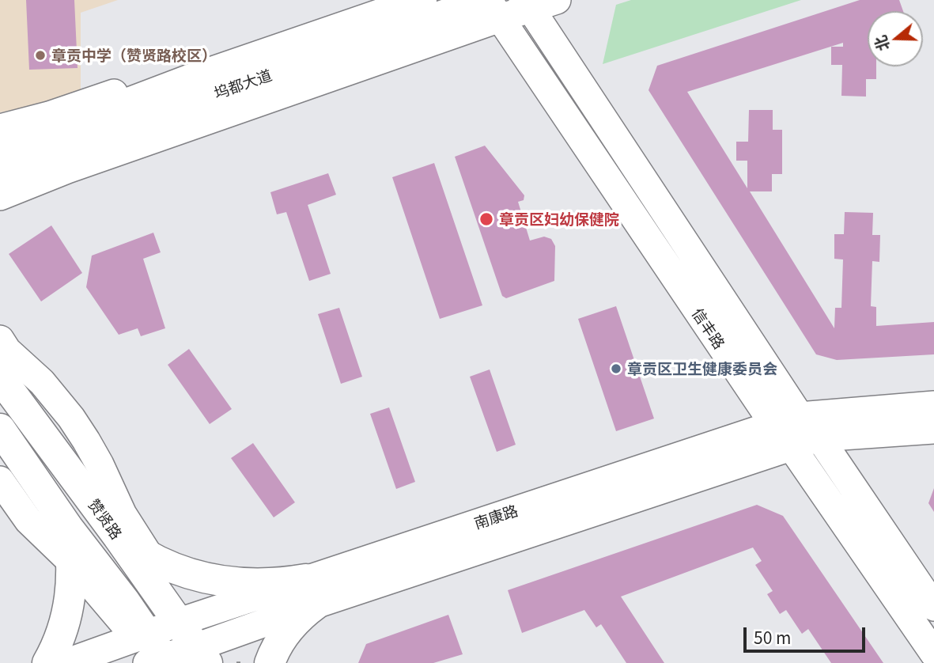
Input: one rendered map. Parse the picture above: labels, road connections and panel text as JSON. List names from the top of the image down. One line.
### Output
{"streets":{"main road":["坞都大道","信丰路","南康路","赞贤路"]},"crossings":[["坞都大道","信丰路"],["信丰路","南康路"],["南康路","赞贤路"]],"places":["章贡中学（赞贤路校区）","章贡区妇幼保健院","章贡区卫生健康委员会"],"scale_bar":"50 m","north":"left"}
